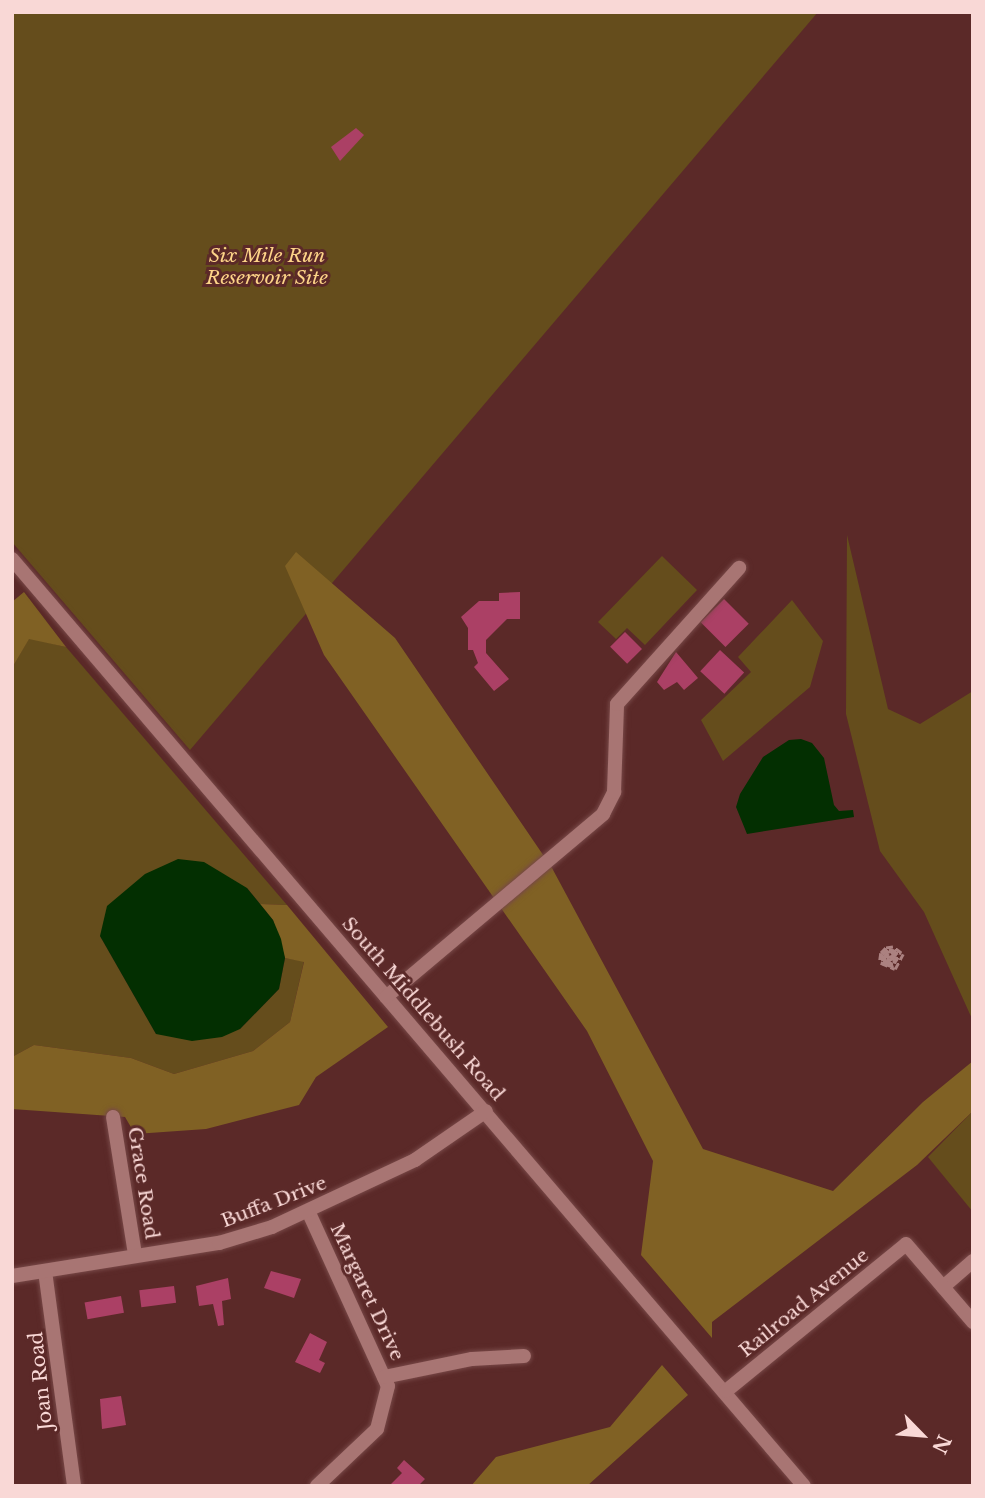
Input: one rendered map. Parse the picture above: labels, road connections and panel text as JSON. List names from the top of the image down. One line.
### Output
{"streets":{"street":["South Middlebush Road","Grace Road","Buffa Drive","Margaret Drive","Railroad Avenue","Joan Road"]},"crossings":[["South Middlebush Road","Buffa Drive"],["South Middlebush Road","Railroad Avenue"],["Grace Road","Buffa Drive"],["Buffa Drive","Margaret Drive"],["Buffa Drive","Joan Road"]],"parks":["Six Mile Run Reservoir Site"],"north":"bottom right"}
